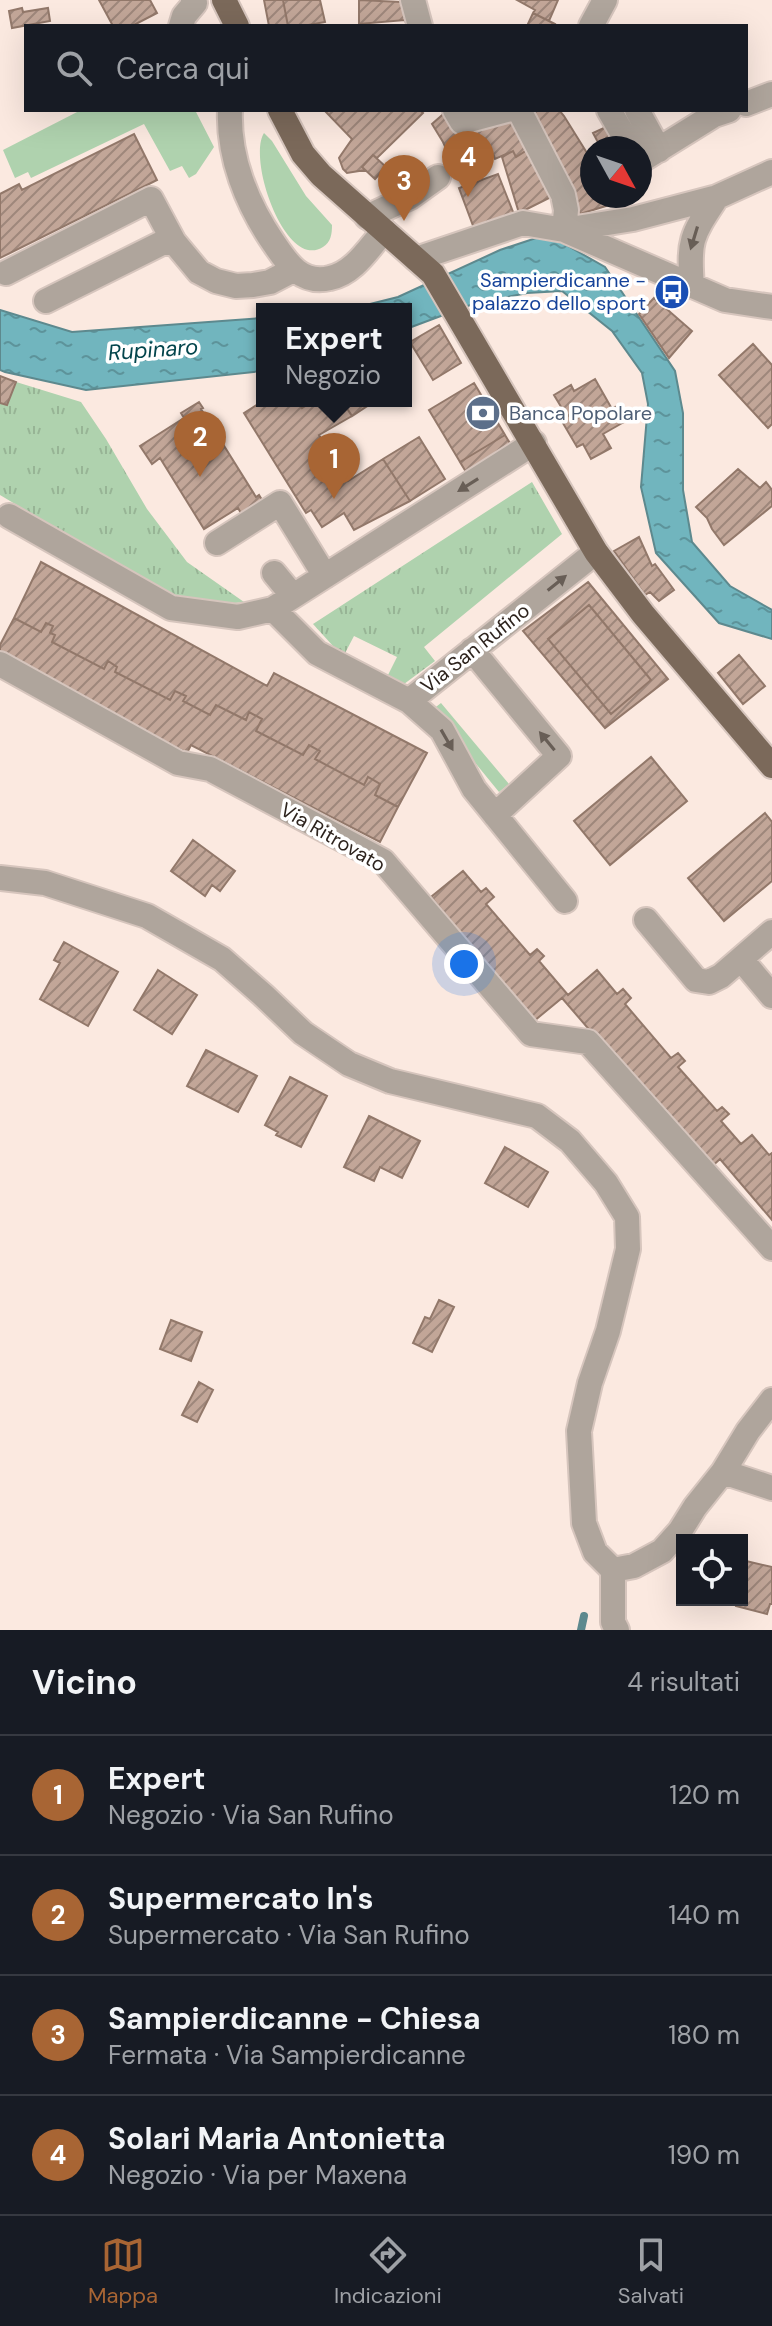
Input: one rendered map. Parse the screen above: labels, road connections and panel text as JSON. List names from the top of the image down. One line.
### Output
{"streets":{"street":["Via San Rufino","Via Ritrovato"]},"water":["Rupinaro"],"places":{"bus stop":["Sampierdicanne - palazzo dello sport"],"bank":["Banca Popolare"]},"north":"bottom right","page":{"search":"Cerca qui","pins":["4","3","2","1"],"popup":["Expert","Negozio"],"heading":["Vicino","4 risultati"],"list":[{"mark":"1","name":"Expert","note":"Negozio · Via San Rufino","value":"120 m"},{"mark":"2","name":"Supermercato In's","note":"Supermercato · Via San Rufino","value":"140 m"},{"mark":"3","name":"Sampierdicanne - Chiesa","note":"Fermata · Via Sampierdicanne","value":"180 m"},{"mark":"4","name":"Solari Maria Antonietta","note":"Negozio · Via per Maxena","value":"190 m"}],"nav":["Mappa","Indicazioni","Salvati"]}}
